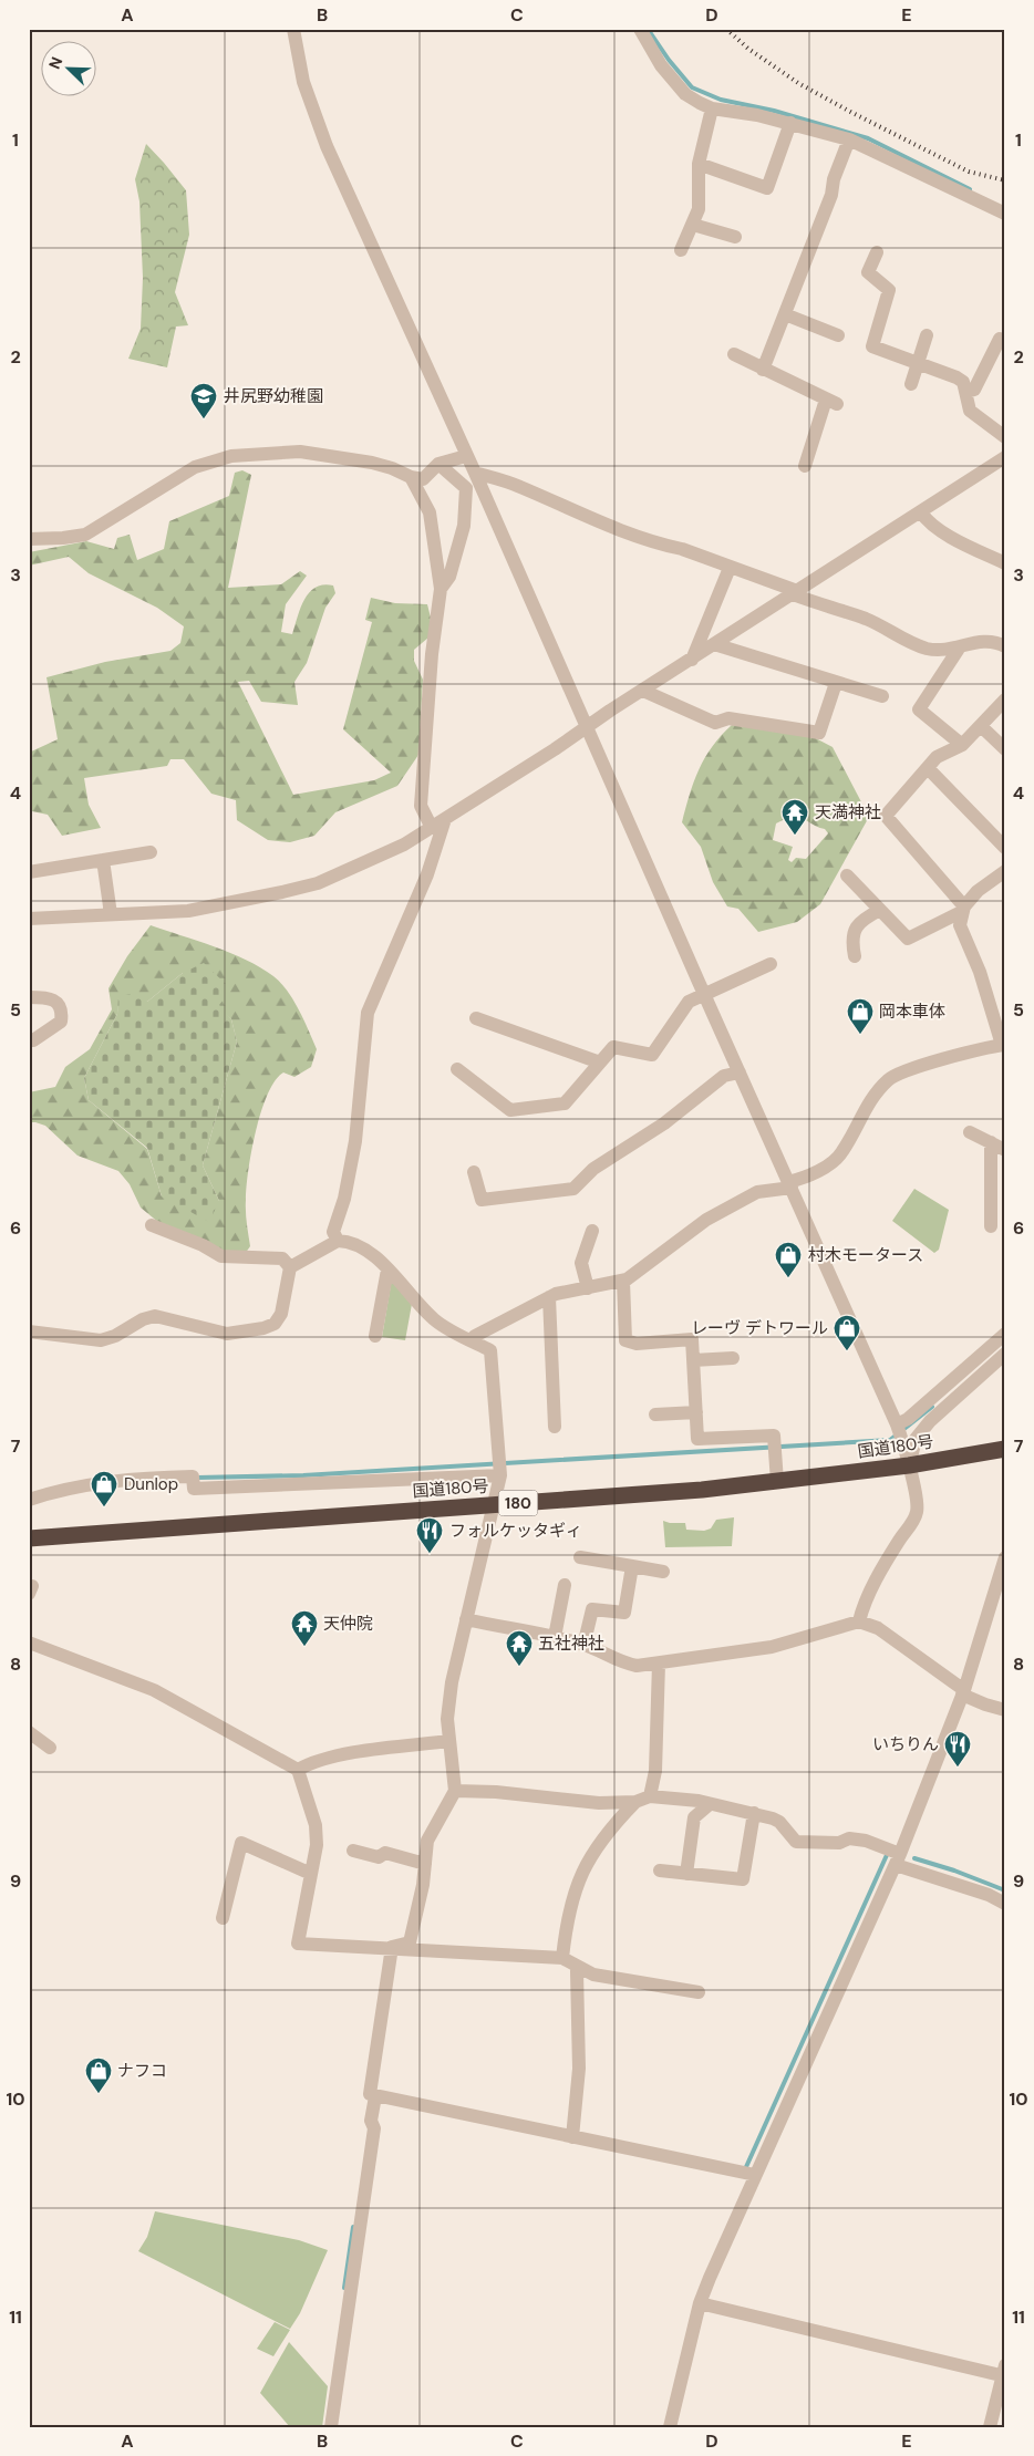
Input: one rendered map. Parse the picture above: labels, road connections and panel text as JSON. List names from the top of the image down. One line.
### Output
{"streets":{"highway":["国道180号","180"]},"places":{"school or university":["井尻野幼稚園"],"temple":["天満神社","天仲院","五社神社"],"shop":["岡本車体","村木モータース","レーヴ デトワール","Dunlop","ナフコ"],"restaurant":["フォルケッタギィ","いちりん"]},"north":"top left","grid":{"columns":["A","B","C","D","E"],"rows":["1","2","3","4","5","6","7","8","9","10","11"]}}
